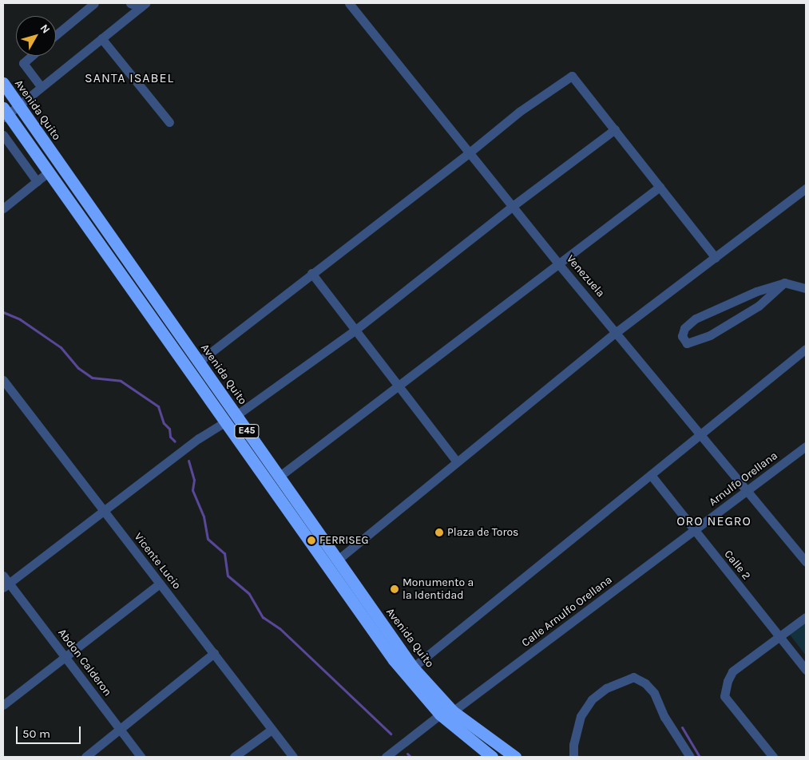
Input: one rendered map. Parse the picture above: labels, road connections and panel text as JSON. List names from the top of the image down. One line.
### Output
{"streets":{"highway":["Avenida Quito","E45"],"street":["Venezuela","Arnulfo Orellana","Vicente Lucio","Calle 2","Calle Arnulfo Orellana","Abdon Calderon"]},"crossings":[["Avenida Quito","Calle Arnulfo Orellana"],["Venezuela","Arnulfo Orellana"],["Arnulfo Orellana","Calle 2"],["Arnulfo Orellana","Calle Arnulfo Orellana"],["Calle 2","Calle Arnulfo Orellana"]],"districts":["SANTA ISABEL","ORO NEGRO"],"places":["Plaza de Toros","FERRISEG","Monumento a la Identidad"],"scale_bar":"50 m","north":"top right"}
